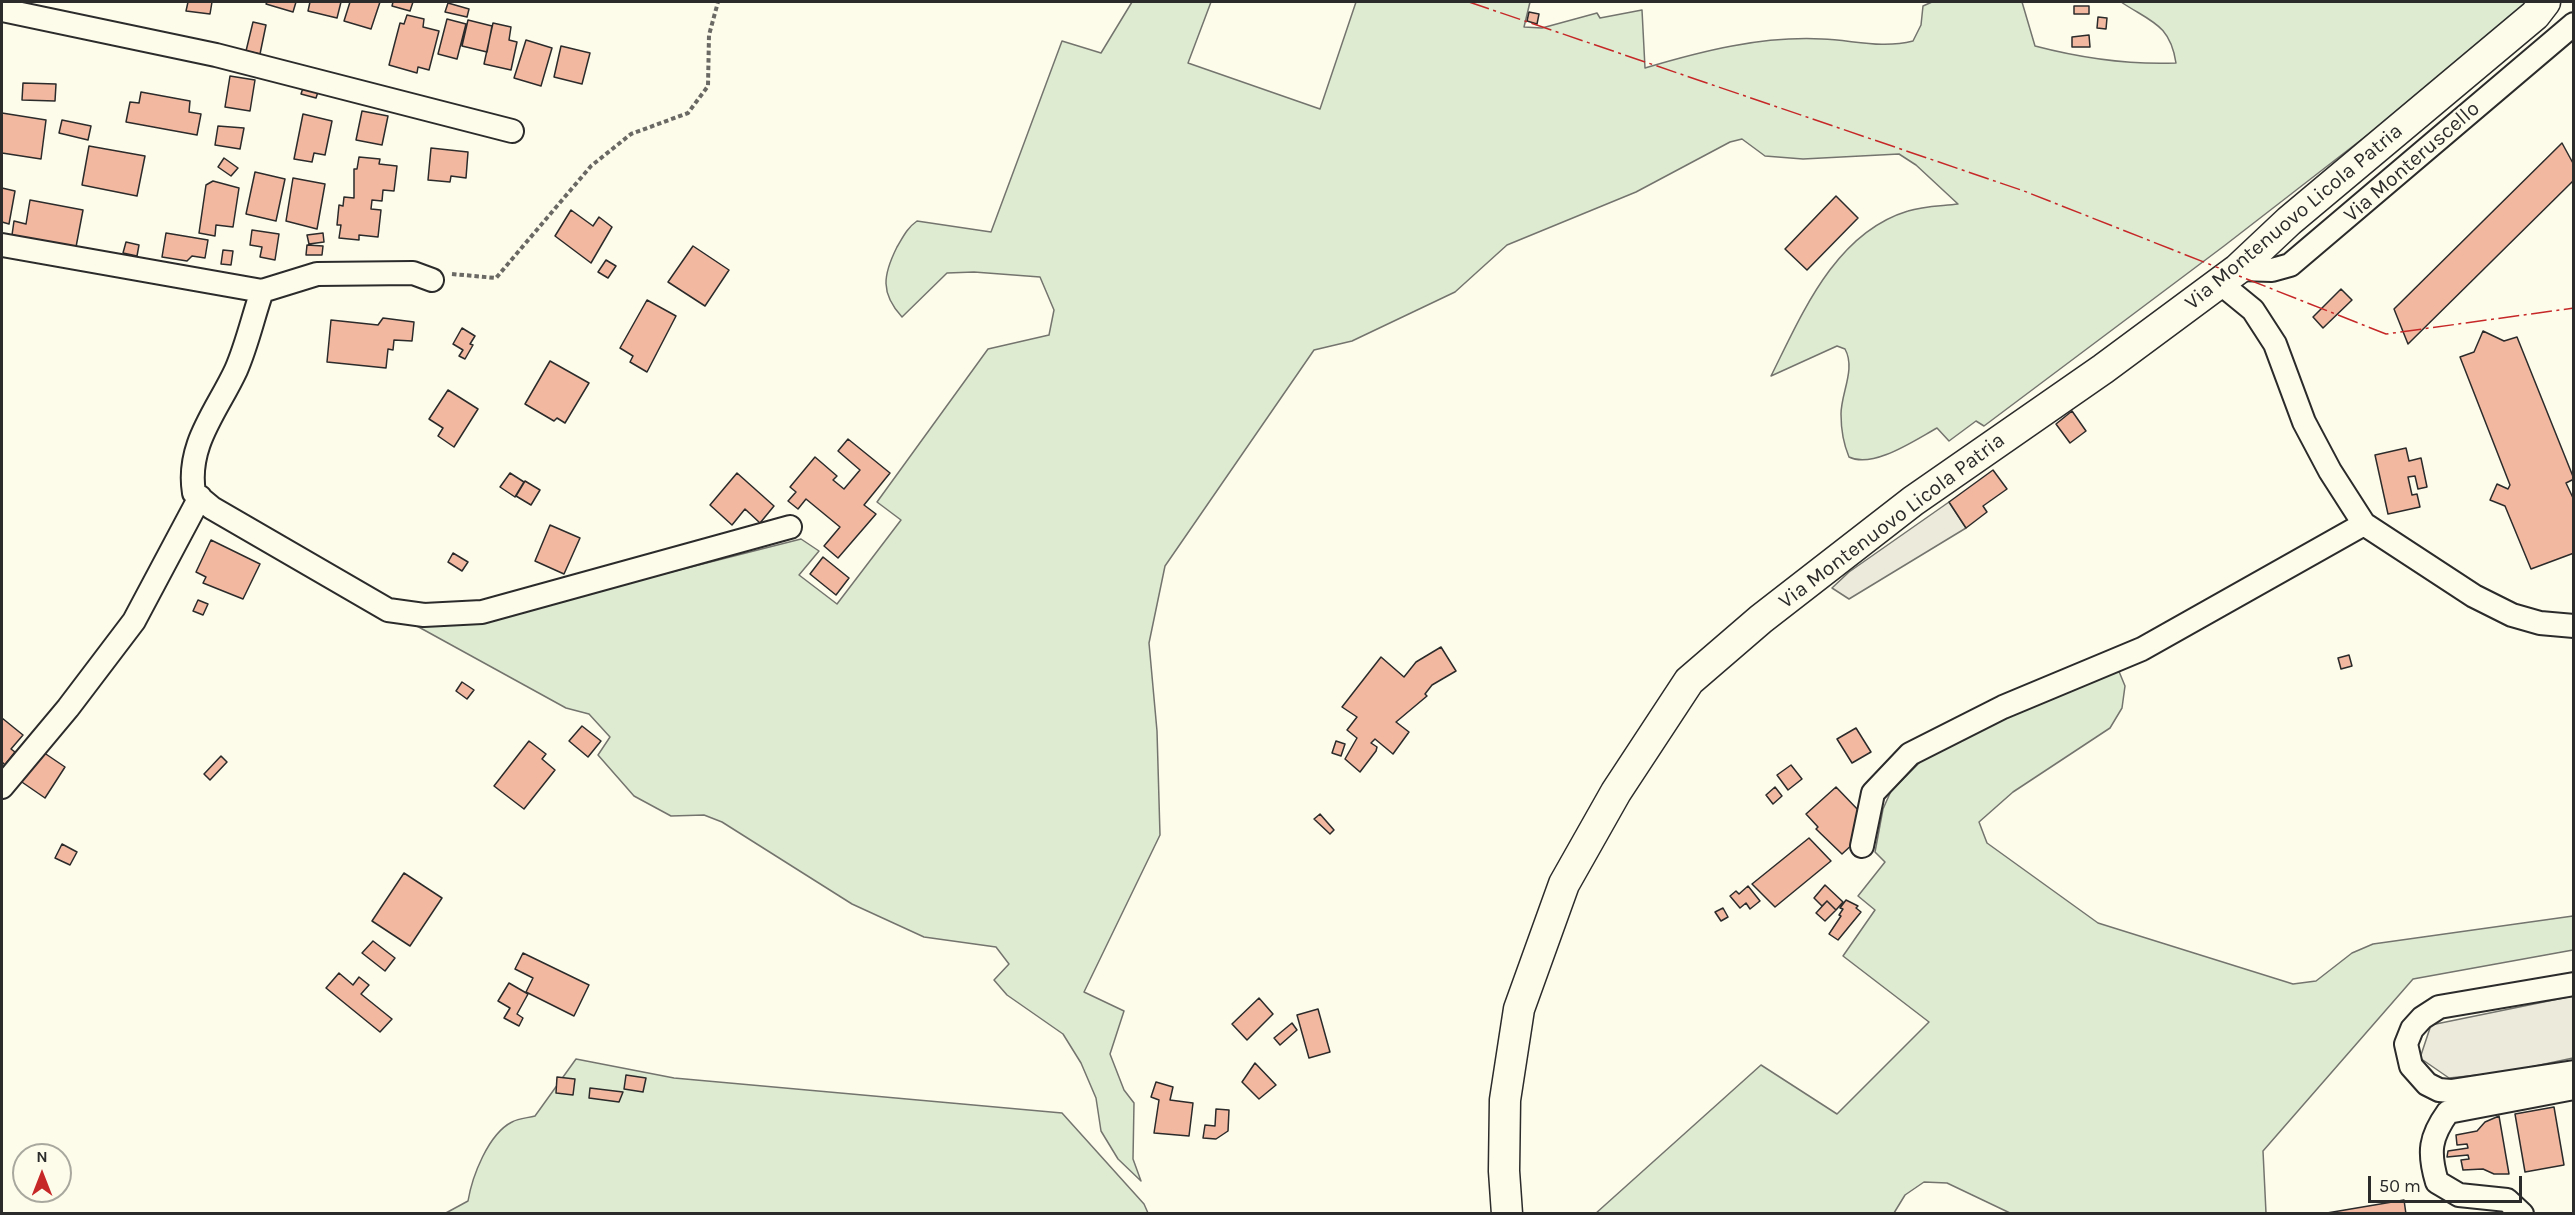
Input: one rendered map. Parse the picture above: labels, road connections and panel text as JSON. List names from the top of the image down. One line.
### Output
{"streets":{"main road":["Via Montenuovo Licola Patria"],"street":["Via Monteruscello"]},"crossings":[["Via Monteruscello","Via Montenuovo Licola Patria"]],"scale_bar":"50 m","north":"top"}
